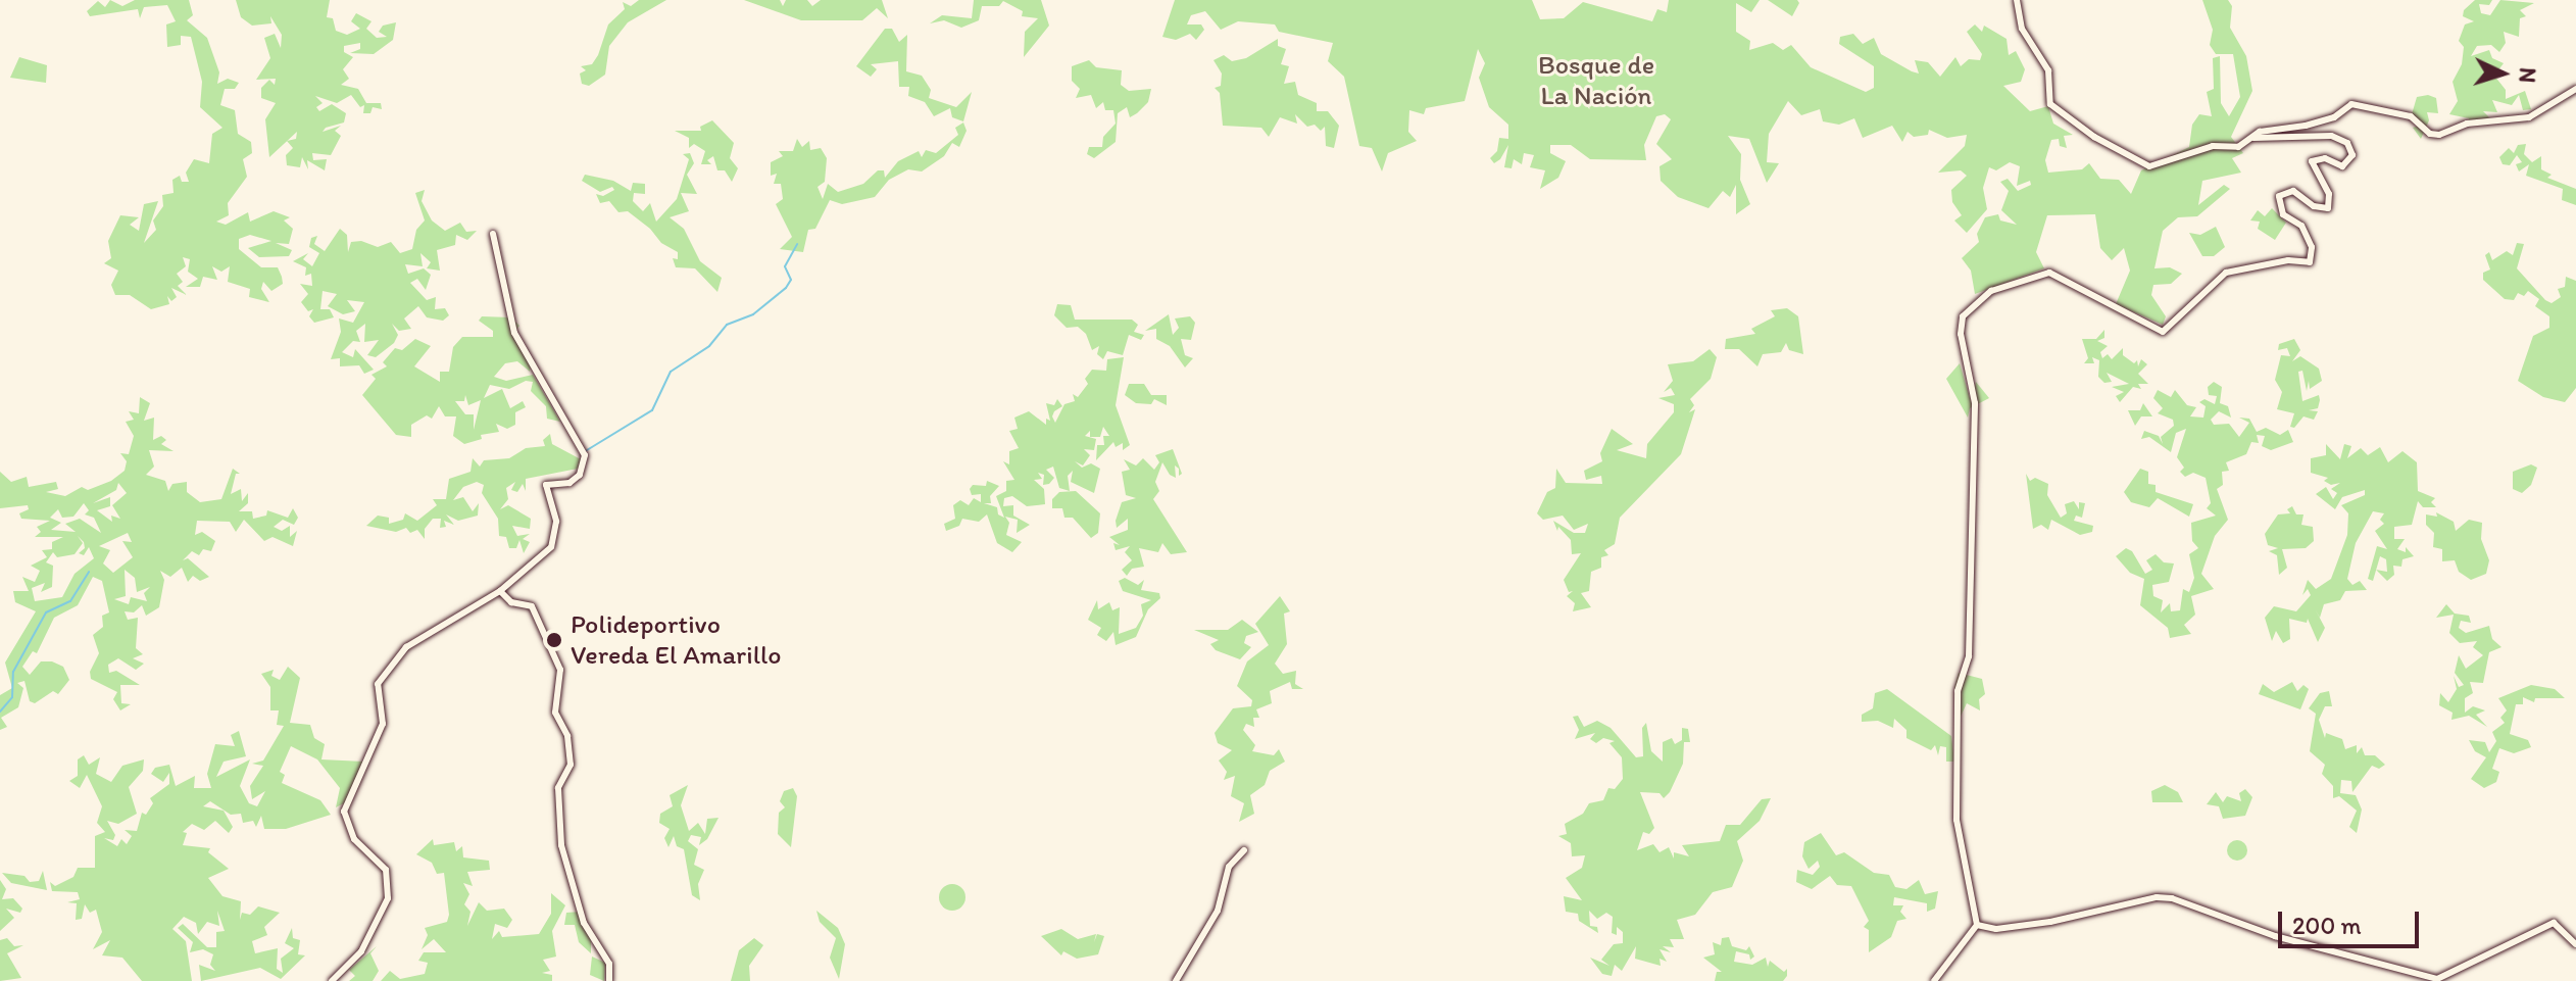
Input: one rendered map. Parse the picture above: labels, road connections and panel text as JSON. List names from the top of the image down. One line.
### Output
{"parks":["Bosque de La Nación"],"places":["Polideportivo Vereda El Amarillo"],"scale_bar":"200 m","north":"right"}
